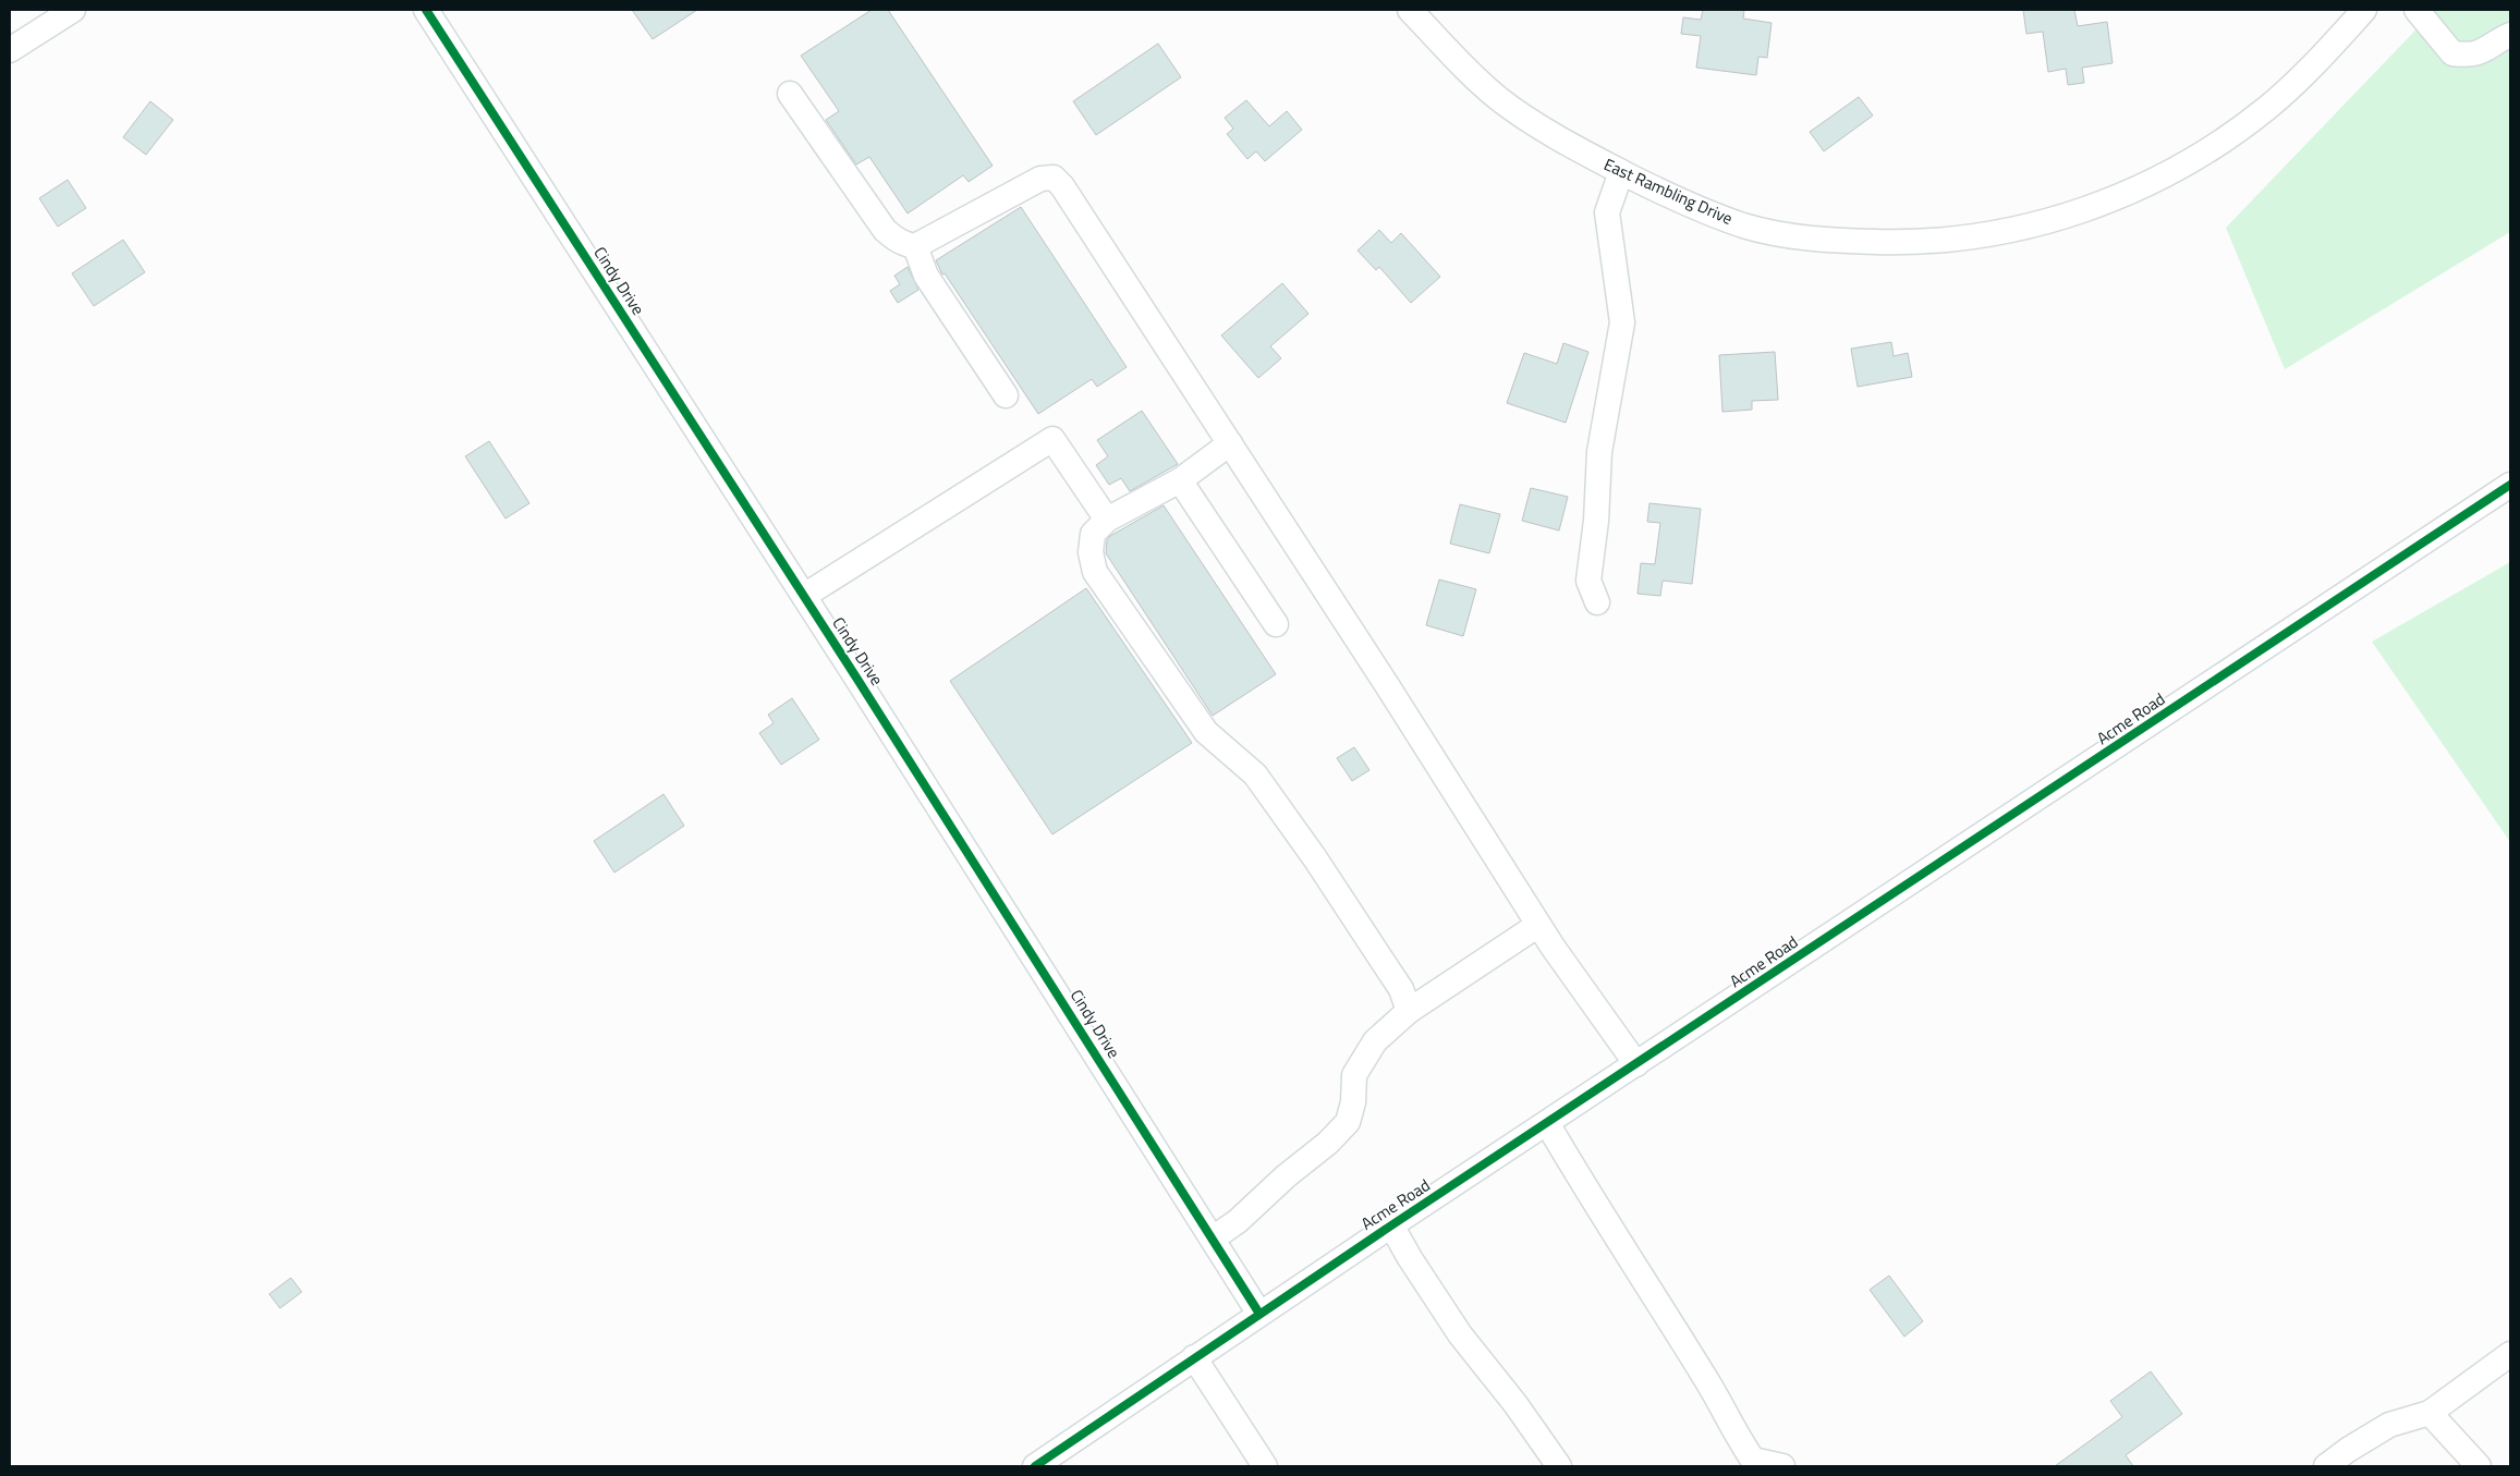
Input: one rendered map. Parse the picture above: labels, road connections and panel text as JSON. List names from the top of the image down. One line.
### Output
{"streets":{"street":["East Rambling Drive","Cindy Drive","Acme Road"]},"crossings":[["Cindy Drive","Acme Road"]]}
